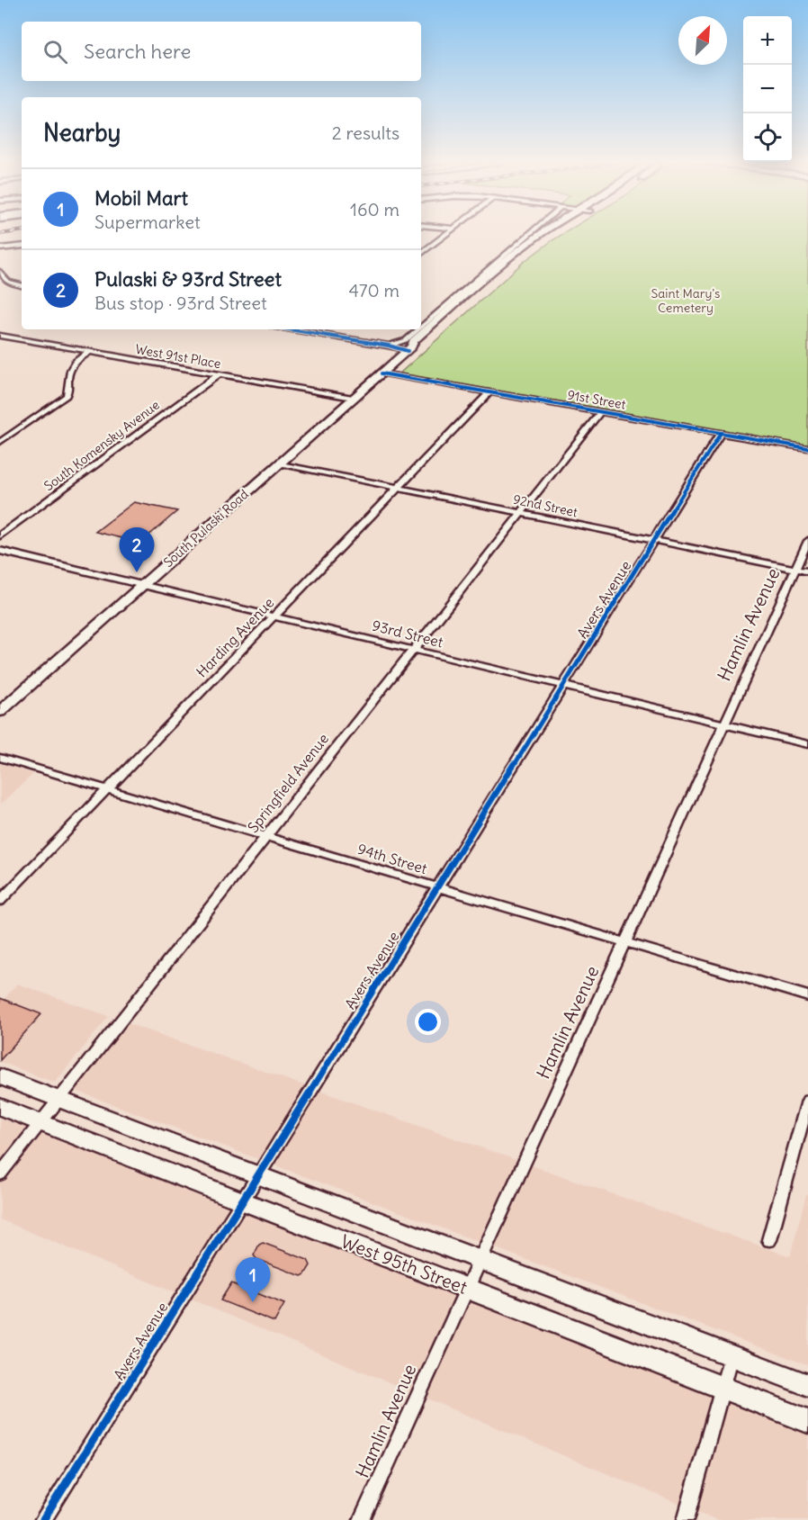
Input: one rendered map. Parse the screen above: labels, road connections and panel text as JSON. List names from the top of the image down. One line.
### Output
{"streets":{"main road":["South Pulaski Road","West 95th Street"],"street":["West 91st Place","91st Street","South Komensky Avenue","92nd Street","Avers Avenue","Hamlin Avenue","93rd Street","Harding Avenue","Springfield Avenue","94th Street"]},"crossings":[["West 91st Place","South Komensky Avenue"],["West 91st Place","South Pulaski Road"],["91st Street","South Pulaski Road"],["91st Street","Avers Avenue"],["91st Street","Harding Avenue"],["91st Street","Springfield Avenue"],["92nd Street","South Pulaski Road"],["92nd Street","Avers Avenue"],["92nd Street","Hamlin Avenue"],["92nd Street","Harding Avenue"],["92nd Street","Springfield Avenue"],["South Pulaski Road","93rd Street"],["Avers Avenue","93rd Street"],["Avers Avenue","94th Street"],["Avers Avenue","West 95th Street"],["Hamlin Avenue","93rd Street"],["Hamlin Avenue","94th Street"],["Hamlin Avenue","West 95th Street"],["93rd Street","Harding Avenue"],["93rd Street","Springfield Avenue"],["Harding Avenue","94th Street"],["Springfield Avenue","94th Street"],["Springfield Avenue","West 95th Street"]],"parks":["Saint Mary's Cemetery"],"north":"top right","page":{"map_buttons":["+","−"],"search":"Search here","heading":["Nearby","2 results"],"list":[{"mark":"1","name":"Mobil Mart","note":"Supermarket","value":"160 m"},{"mark":"2","name":"Pulaski & 93rd Street","note":"Bus stop · 93rd Street","value":"470 m"}],"pins":["2","1"]}}
